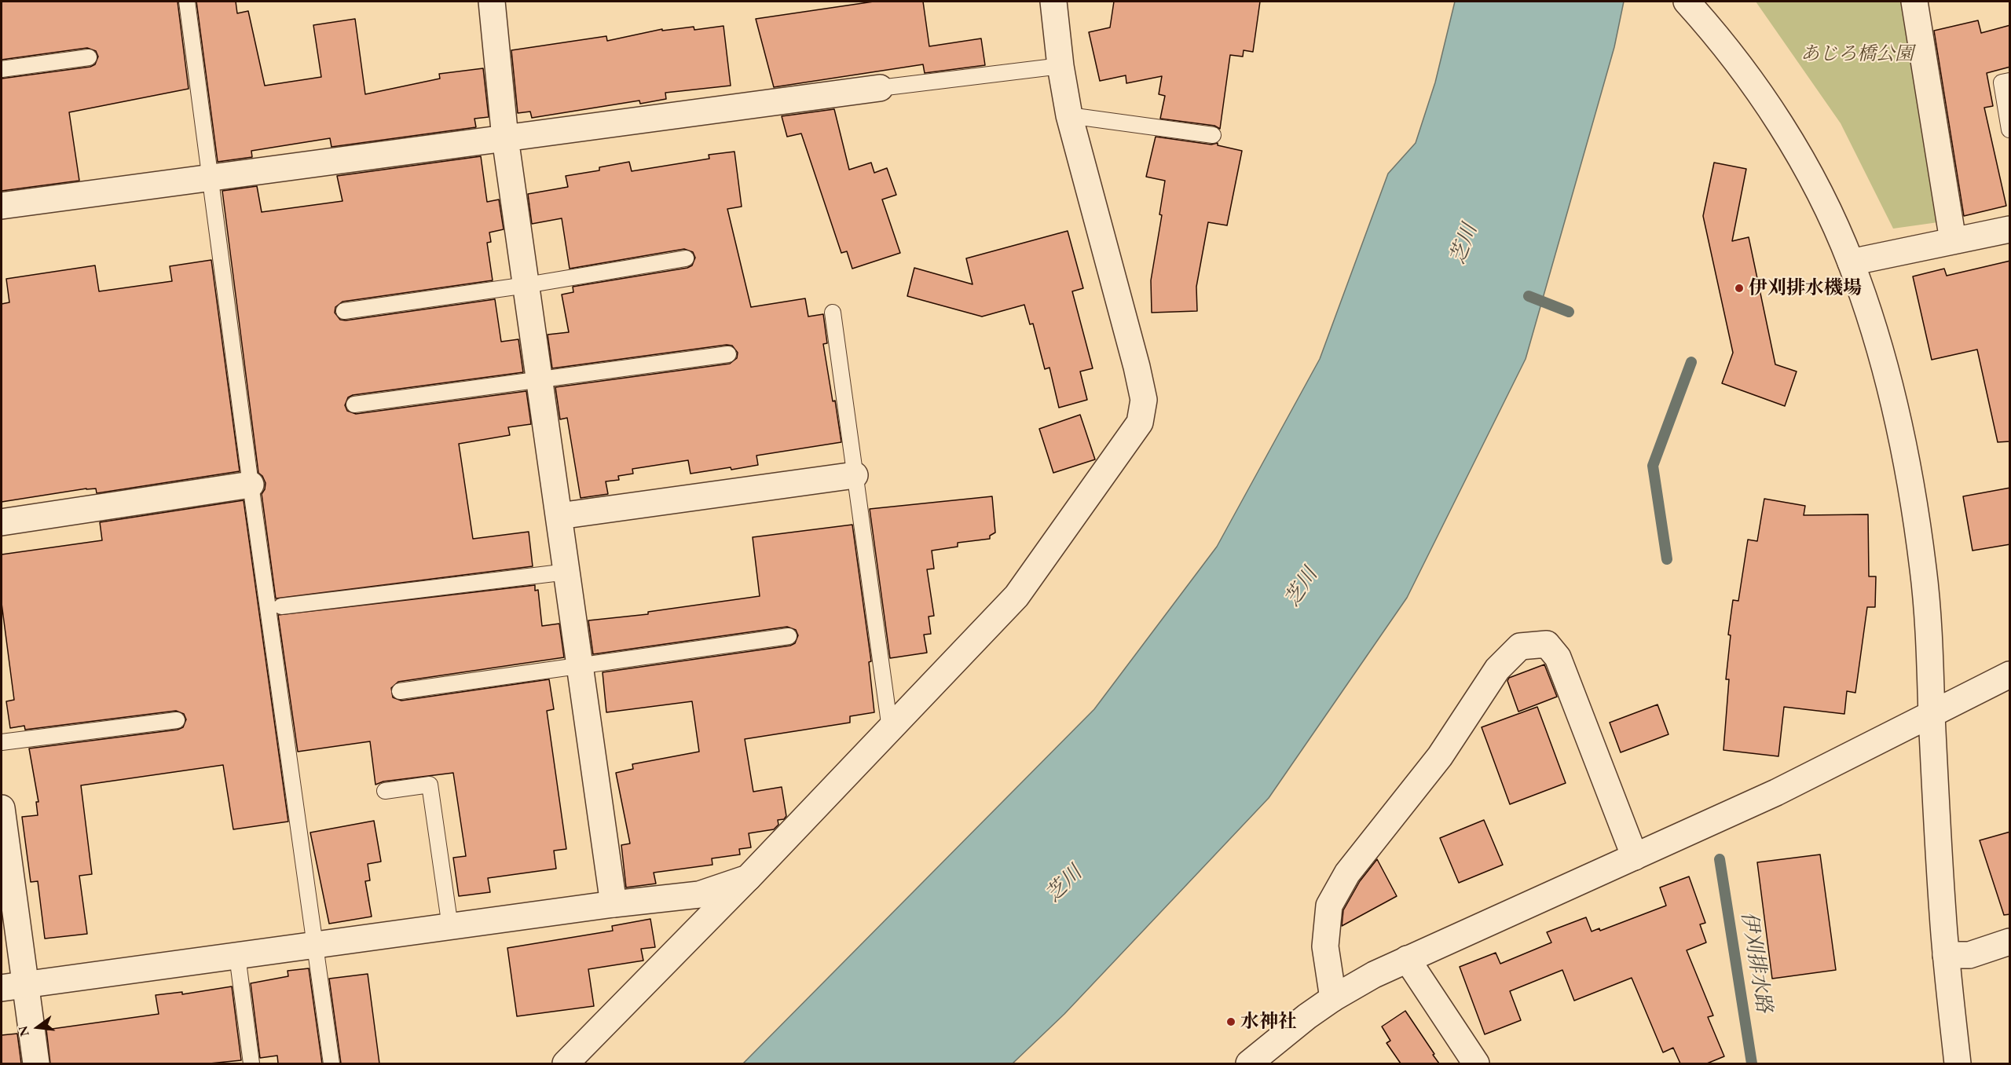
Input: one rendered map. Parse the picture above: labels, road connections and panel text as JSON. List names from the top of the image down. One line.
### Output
{"water":["芝川","伊刈排水路"],"parks":["あじろ橋公園"],"places":["伊刈排水機場","水神社"],"north":"left"}
